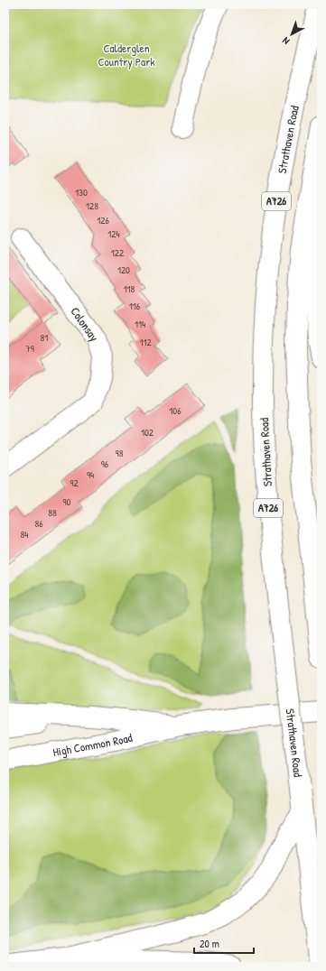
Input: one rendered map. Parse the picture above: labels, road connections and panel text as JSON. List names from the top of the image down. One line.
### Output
{"streets":{"main road":["Strathaven Road","A726","Colonsay","High Common Road"]},"parks":["Calderglen Country Park"],"house_numbers":["130","128","126","124","122","120","118","116","114","81","112","79","106","102","98","96","94","92","90","88","86","84"],"scale_bar":"20 m","north":"bottom left"}
